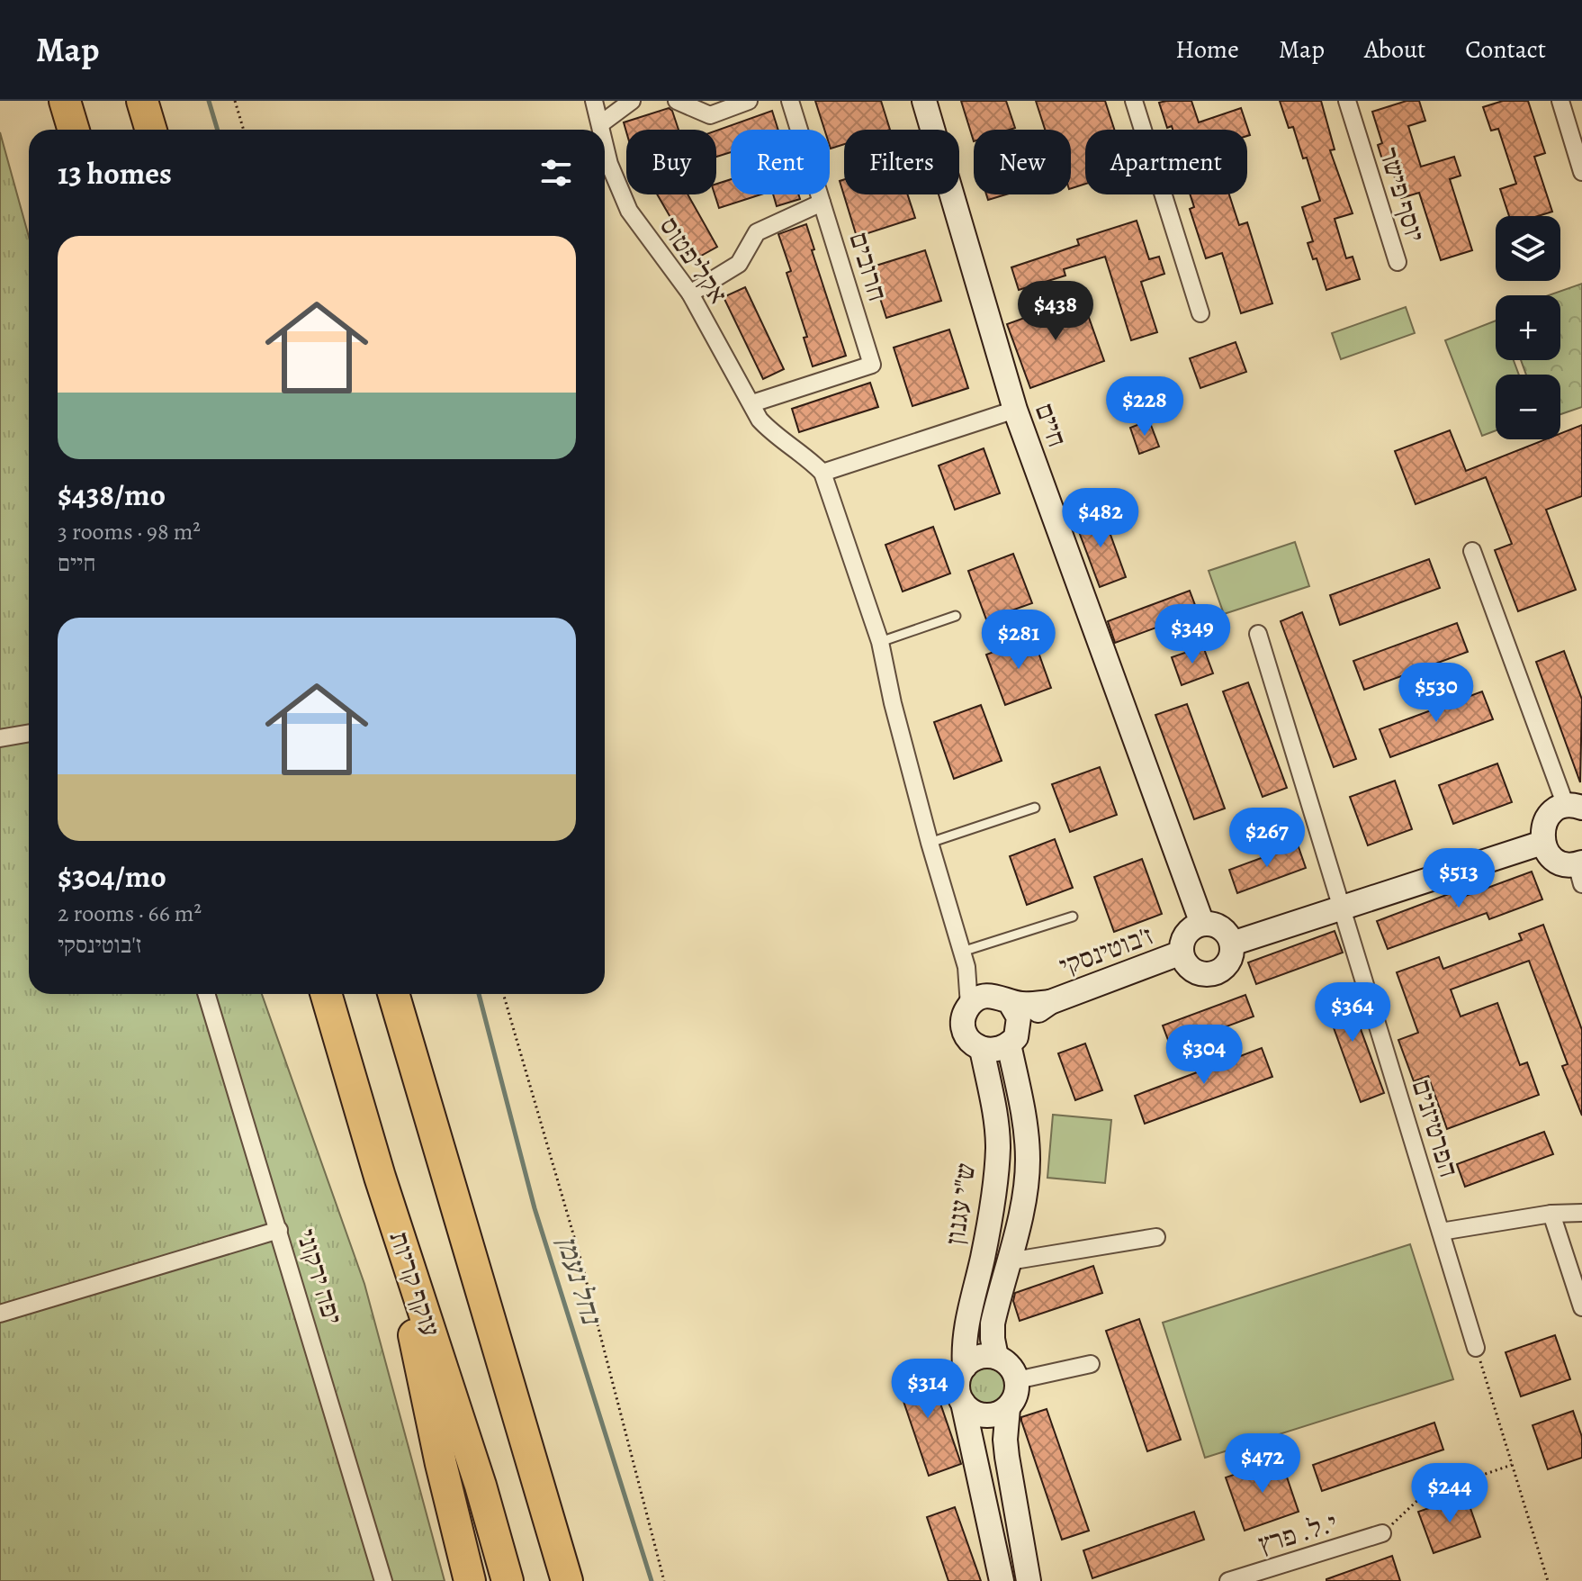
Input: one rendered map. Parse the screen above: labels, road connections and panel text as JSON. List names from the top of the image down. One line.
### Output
{"streets":{"highway":["עוקף קריות"],"street":["יוסף פישר","אקליפטוס","חרובים","חיים","ז'בוטינסקי","הפרטיזנים","ש\"י עגנון","יפה ירקוני","י.ל. פרץ"]},"crossings":[["אקליפטוס","חרובים"],["חיים","ז'בוטינסקי"],["ז'בוטינסקי","ש\"י עגנון"]],"water":["נחל נעמן"],"page":{"header":"Map","nav":["Home","Map","About","Contact"],"chip":["Buy","Rent","Filters","New","Apartment"],"heading":"13 homes","map_buttons":["+","−"],"list":[{"name":"$438/mo","note":"3 rooms · 98 m² · חיים"},{"name":"$304/mo","note":"2 rooms · 66 m² · ז'בוטינסקי"}],"price":["$438","$228","$482","$349","$281","$530","$267","$513","$364","$304","$314","$472","$244"]}}
